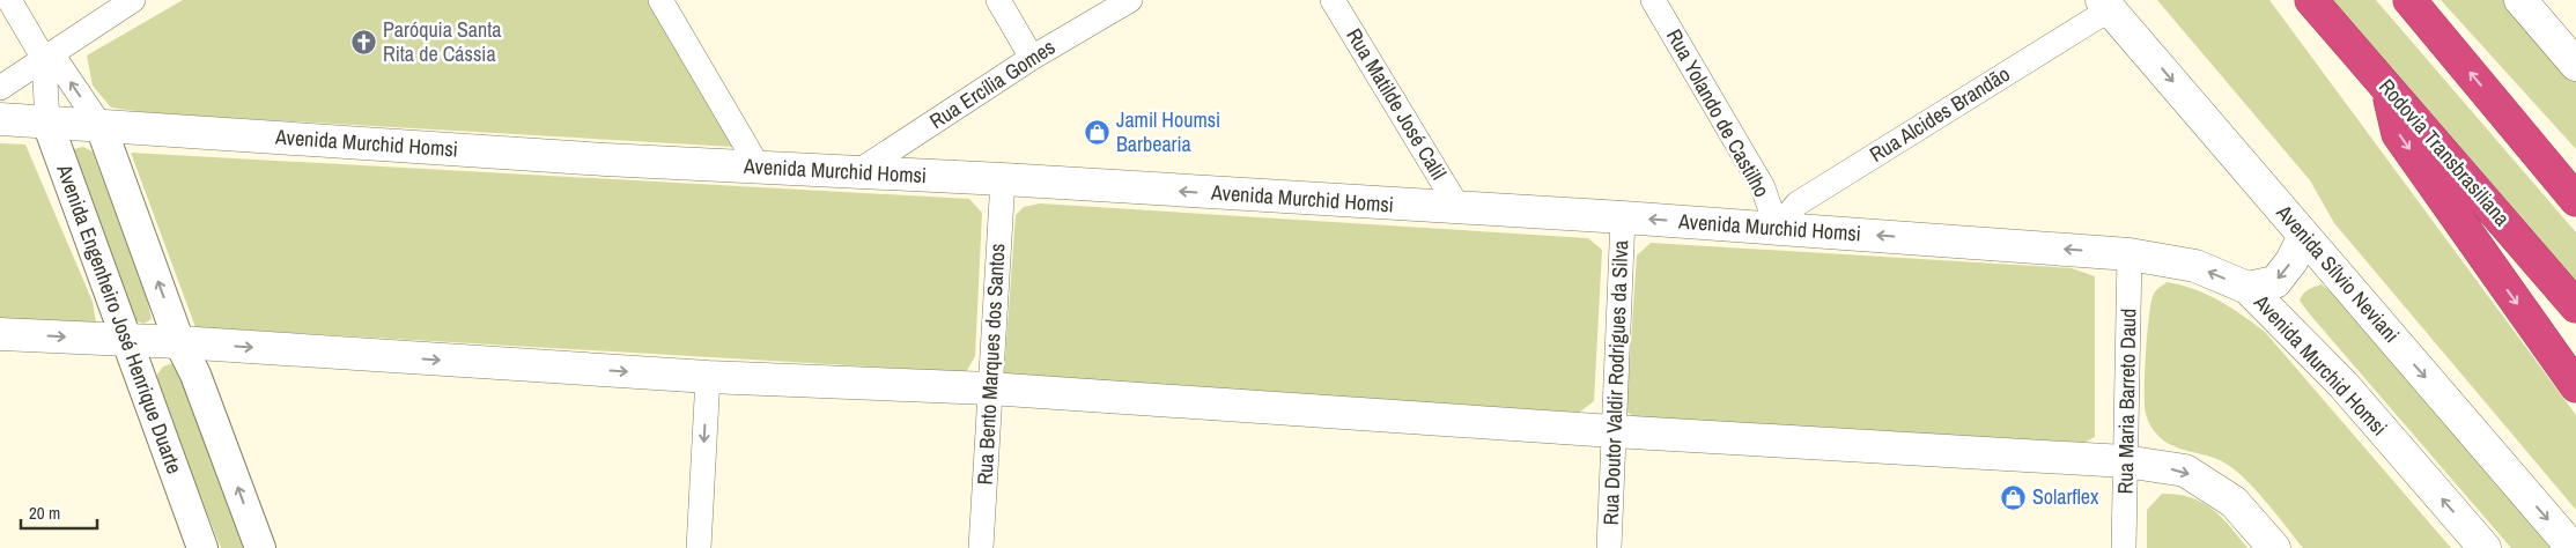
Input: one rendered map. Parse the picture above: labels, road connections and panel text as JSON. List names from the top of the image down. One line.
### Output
{"streets":{"highway":["Rodovia Transbrasiliana"],"main road":["Avenida Murchid Homsi","Avenida Sílvio Neviani"],"street":["Rua Ercília Gomes","Rua Matilde José Calil","Rua Yolando de Castilho","Rua Alcides Brandão","Avenida Engenheiro José Henrique Duarte","Rua Bento Marques dos Santos","Rua Doutor Valdir Rodrigues da Silva","Rua Maria Barreto Daud"]},"crossings":[["Rua Ercília Gomes","Avenida Murchid Homsi"],["Rua Matilde José Calil","Avenida Murchid Homsi"],["Rua Yolando de Castilho","Rua Alcides Brandão"],["Rua Yolando de Castilho","Avenida Murchid Homsi"],["Rua Alcides Brandão","Avenida Murchid Homsi"],["Rua Alcides Brandão","Avenida Sílvio Neviani"],["Avenida Murchid Homsi","Avenida Engenheiro José Henrique Duarte"],["Avenida Murchid Homsi","Rua Bento Marques dos Santos"],["Avenida Murchid Homsi","Rua Doutor Valdir Rodrigues da Silva"],["Avenida Murchid Homsi","Rua Maria Barreto Daud"]],"one_way":["Avenida Sílvio Neviani"],"places":{"church":["Paróquia Santa Rita de Cássia"],"shop":["Jamil Houmsi Barbearia","Solarflex"]},"scale_bar":"20 m"}
